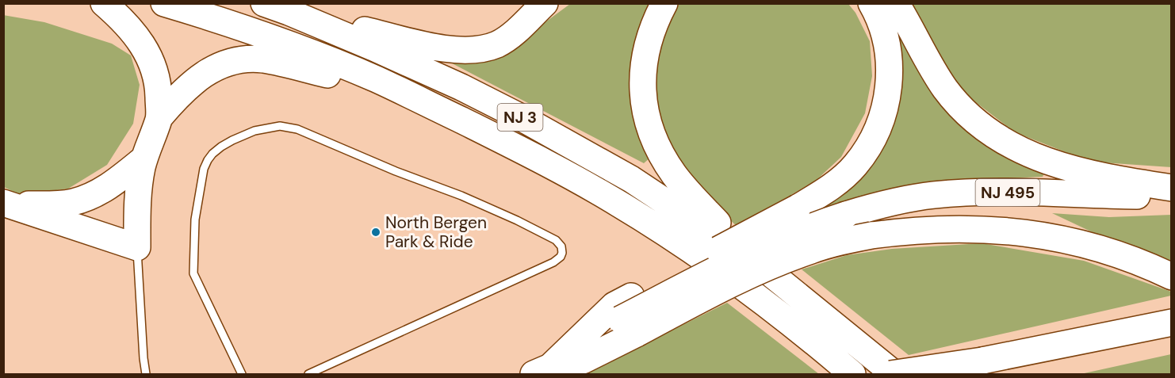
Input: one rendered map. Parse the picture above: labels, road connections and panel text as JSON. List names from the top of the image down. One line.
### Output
{"streets":{"highway":["NJ 3","NJ 495"]},"places":["North Bergen Park & Ride"]}
